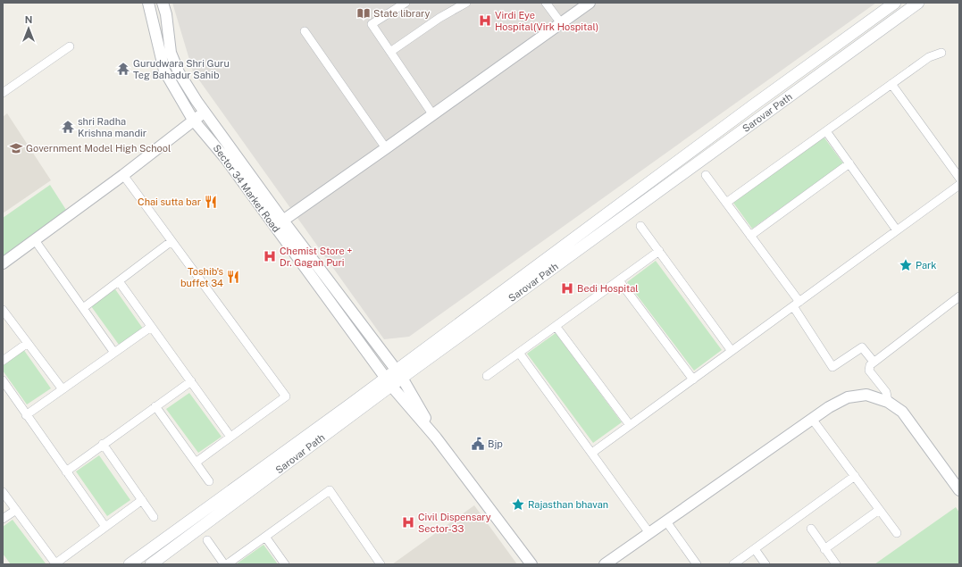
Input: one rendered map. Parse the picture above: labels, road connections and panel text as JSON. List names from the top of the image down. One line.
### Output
{"streets":{"main road":["Sarovar Path"],"street":["Sector 34 Market Road"]},"crossings":[["Sarovar Path","Sector 34 Market Road"]],"places":{"library":["State library"],"hospital":["Virdi Eye Hospital(Virk Hospital)","Chemist Store + Dr. Gagan Puri","Bedi Hospital","Civil Dispensary Sector-33"],"temple":["Gurudwara Shri Guru Teg Bahadur Sahib","shri Radha Krishna mandir"],"school or university":["Government Model High School"],"restaurant":["Chai sutta bar","Toshib's buffet 34"],"place":["Park","Rajasthan bhavan"],"public building":["Bjp"]},"north":"top"}
